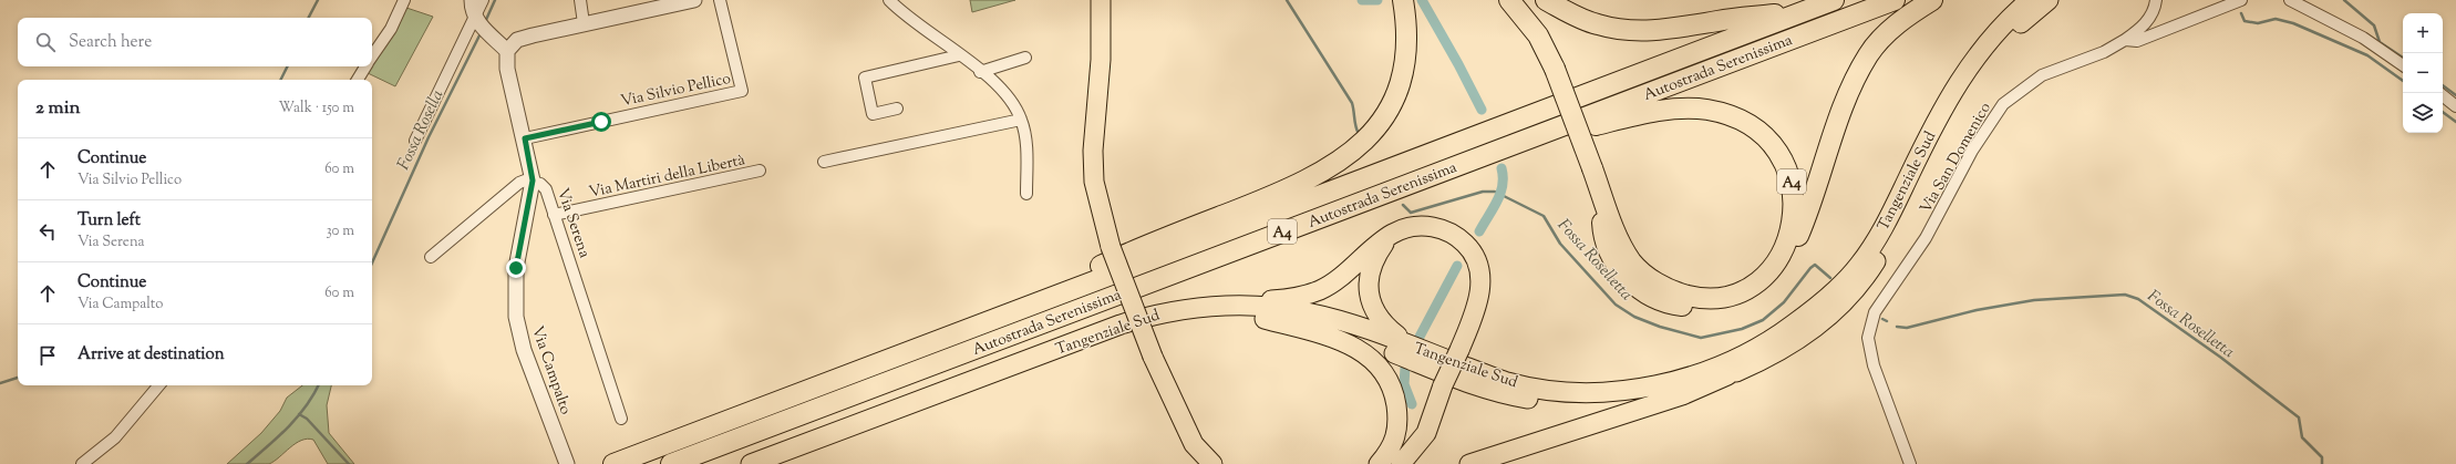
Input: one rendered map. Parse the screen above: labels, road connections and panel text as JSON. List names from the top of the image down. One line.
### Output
{"streets":{"highway":["Autostrada Serenissima","Tangenziale Sud","A4"],"street":["Via Silvio Pellico","Via San Domenico","Via Martiri della Libertà","Via Serena","Via Campalto"]},"crossings":[["Autostrada Serenissima","A4"],["Via Martiri della Libertà","Via Serena"],["Via Serena","Via Campalto"]],"water":["Fossa Rosella","Fossa Roselletta"],"page":{"map_buttons":["+","−"],"search":"Search here","heading":["2 min","Walk · 150 m"],"list":[["Continue","Via Silvio Pellico","60 m"],["Turn left","Via Serena","30 m"],["Continue","Via Campalto","60 m"],"Arrive at destination"]}}
